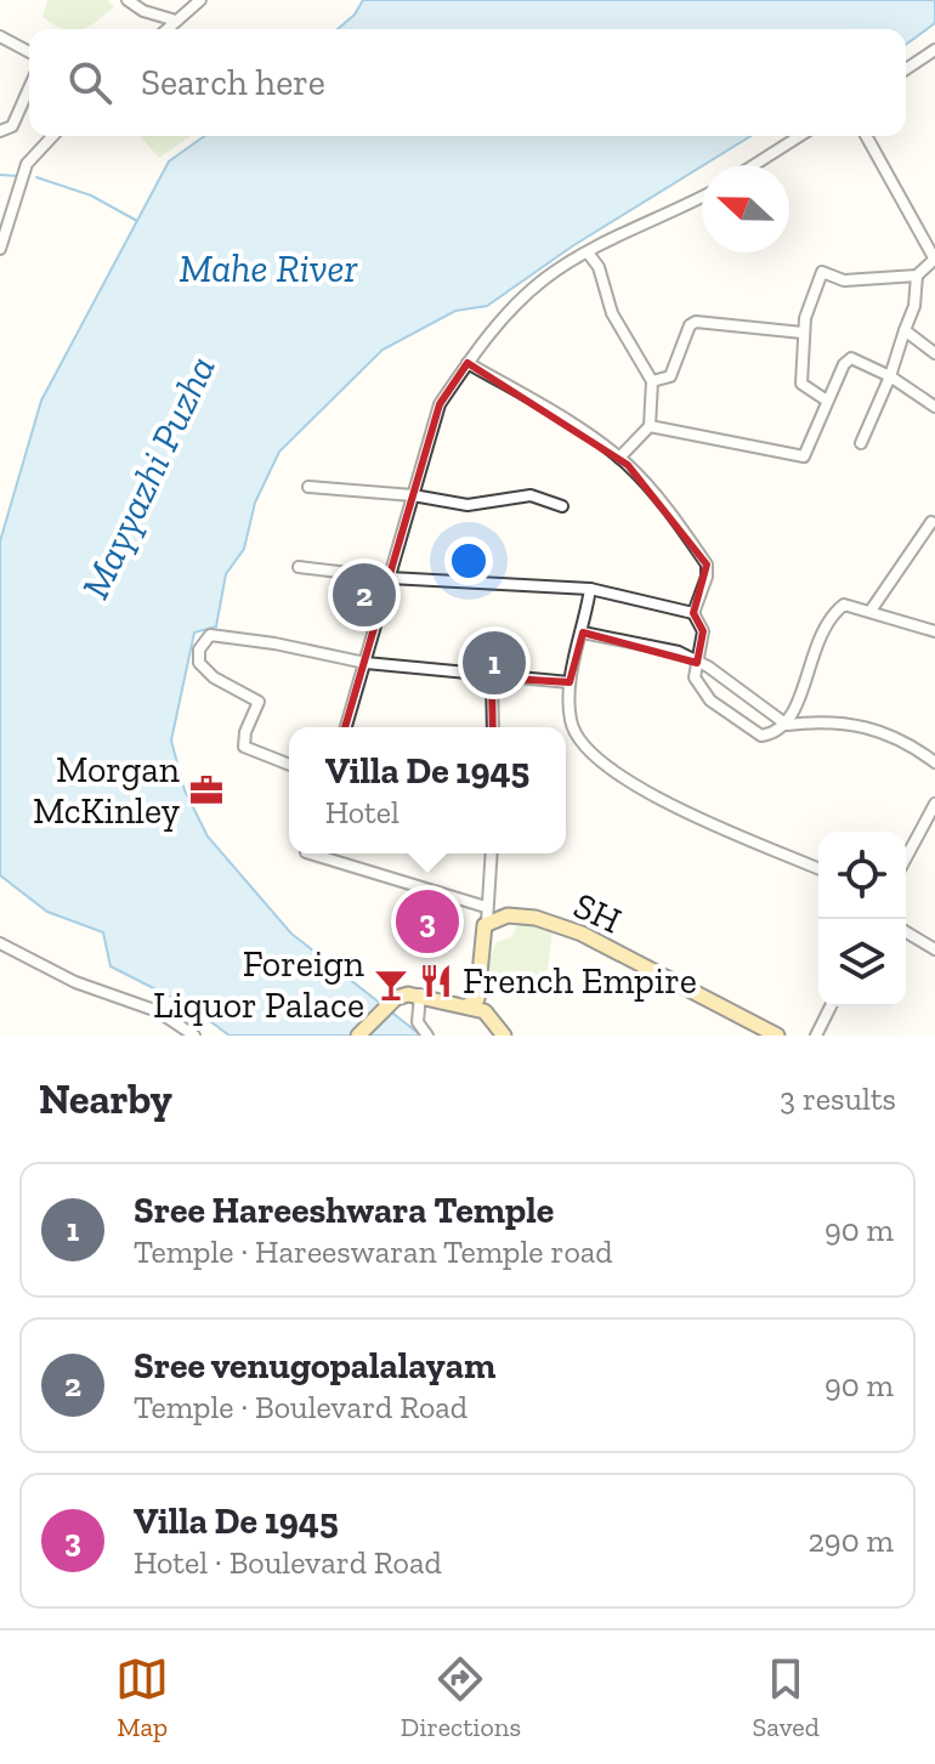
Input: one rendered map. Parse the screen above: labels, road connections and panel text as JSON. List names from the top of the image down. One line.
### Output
{"streets":{"main road":["SH"]},"water":["Mahe River","Mayyazhi Puzha"],"places":{"office":["Morgan McKinley"],"restaurant":["French Empire"],"bar":["Foreign Liquor Palace"]},"north":"left","page":{"search":"Search here","pins":["2","1","3"],"popup":["Villa De 1945","Hotel"],"heading":["Nearby","3 results"],"list":[{"mark":"1","name":"Sree Hareeshwara Temple","note":"Temple · Hareeswaran Temple road","value":"90 m"},{"mark":"2","name":"Sree venugopalalayam","note":"Temple · Boulevard Road","value":"90 m"},{"mark":"3","name":"Villa De 1945","note":"Hotel · Boulevard Road","value":"290 m"}],"nav":["Map","Directions","Saved"]}}
